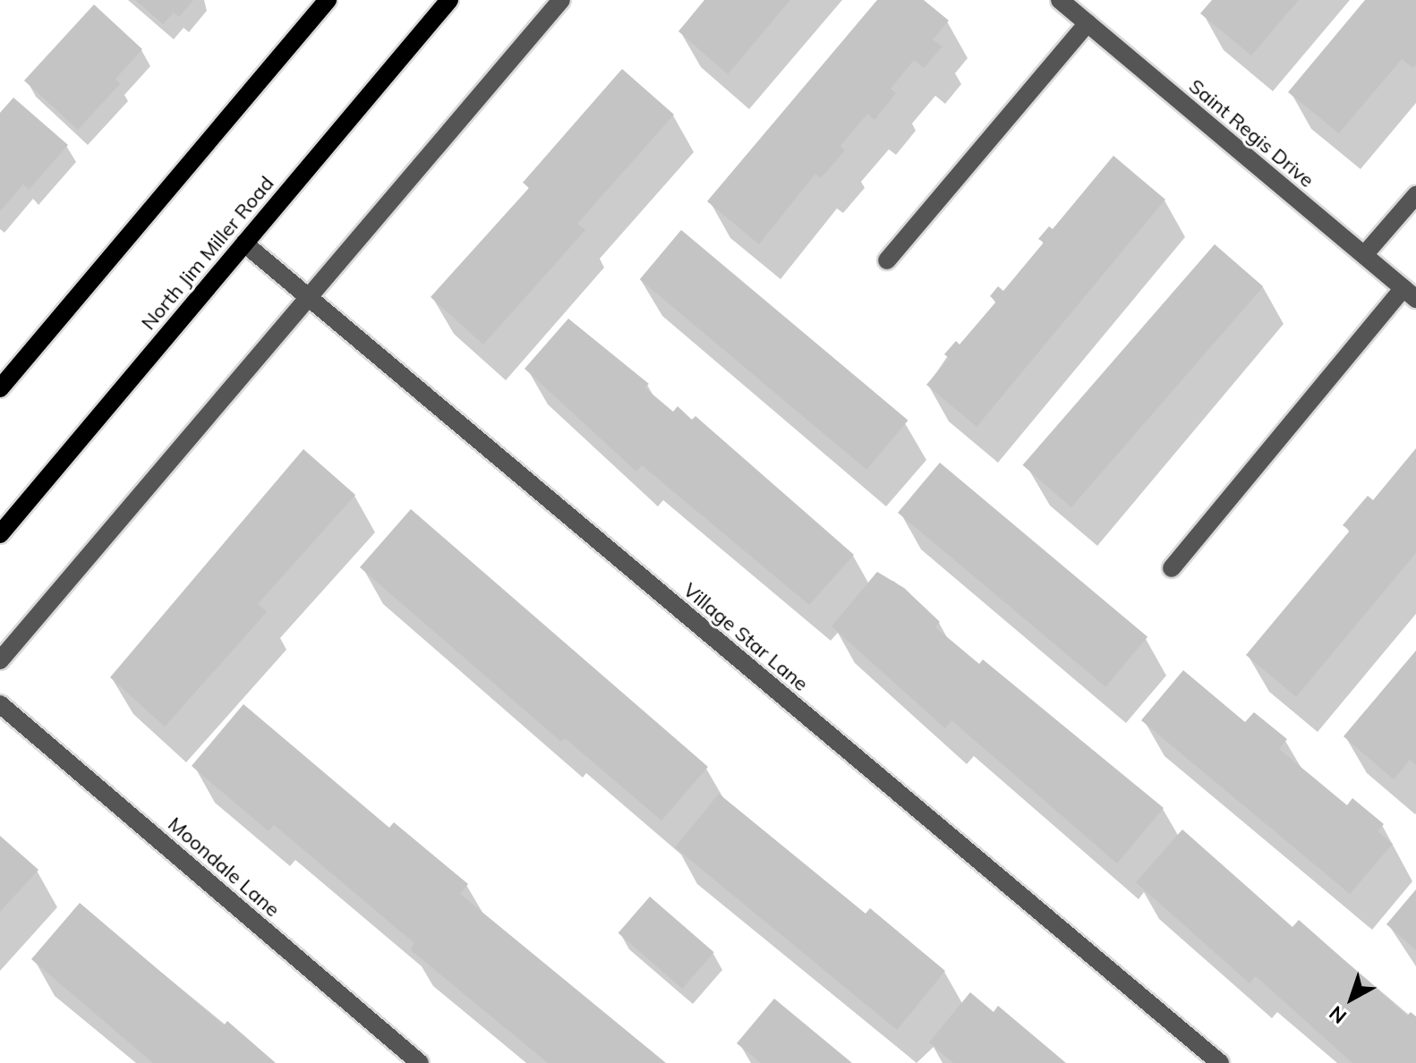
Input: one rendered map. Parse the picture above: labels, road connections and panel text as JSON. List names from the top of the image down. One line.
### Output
{"streets":{"main road":["North Jim Miller Road"],"lane":["Saint Regis Drive","Village Star Lane","Moondale Lane"]},"crossings":[["North Jim Miller Road","Village Star Lane"]],"north":"bottom left"}
